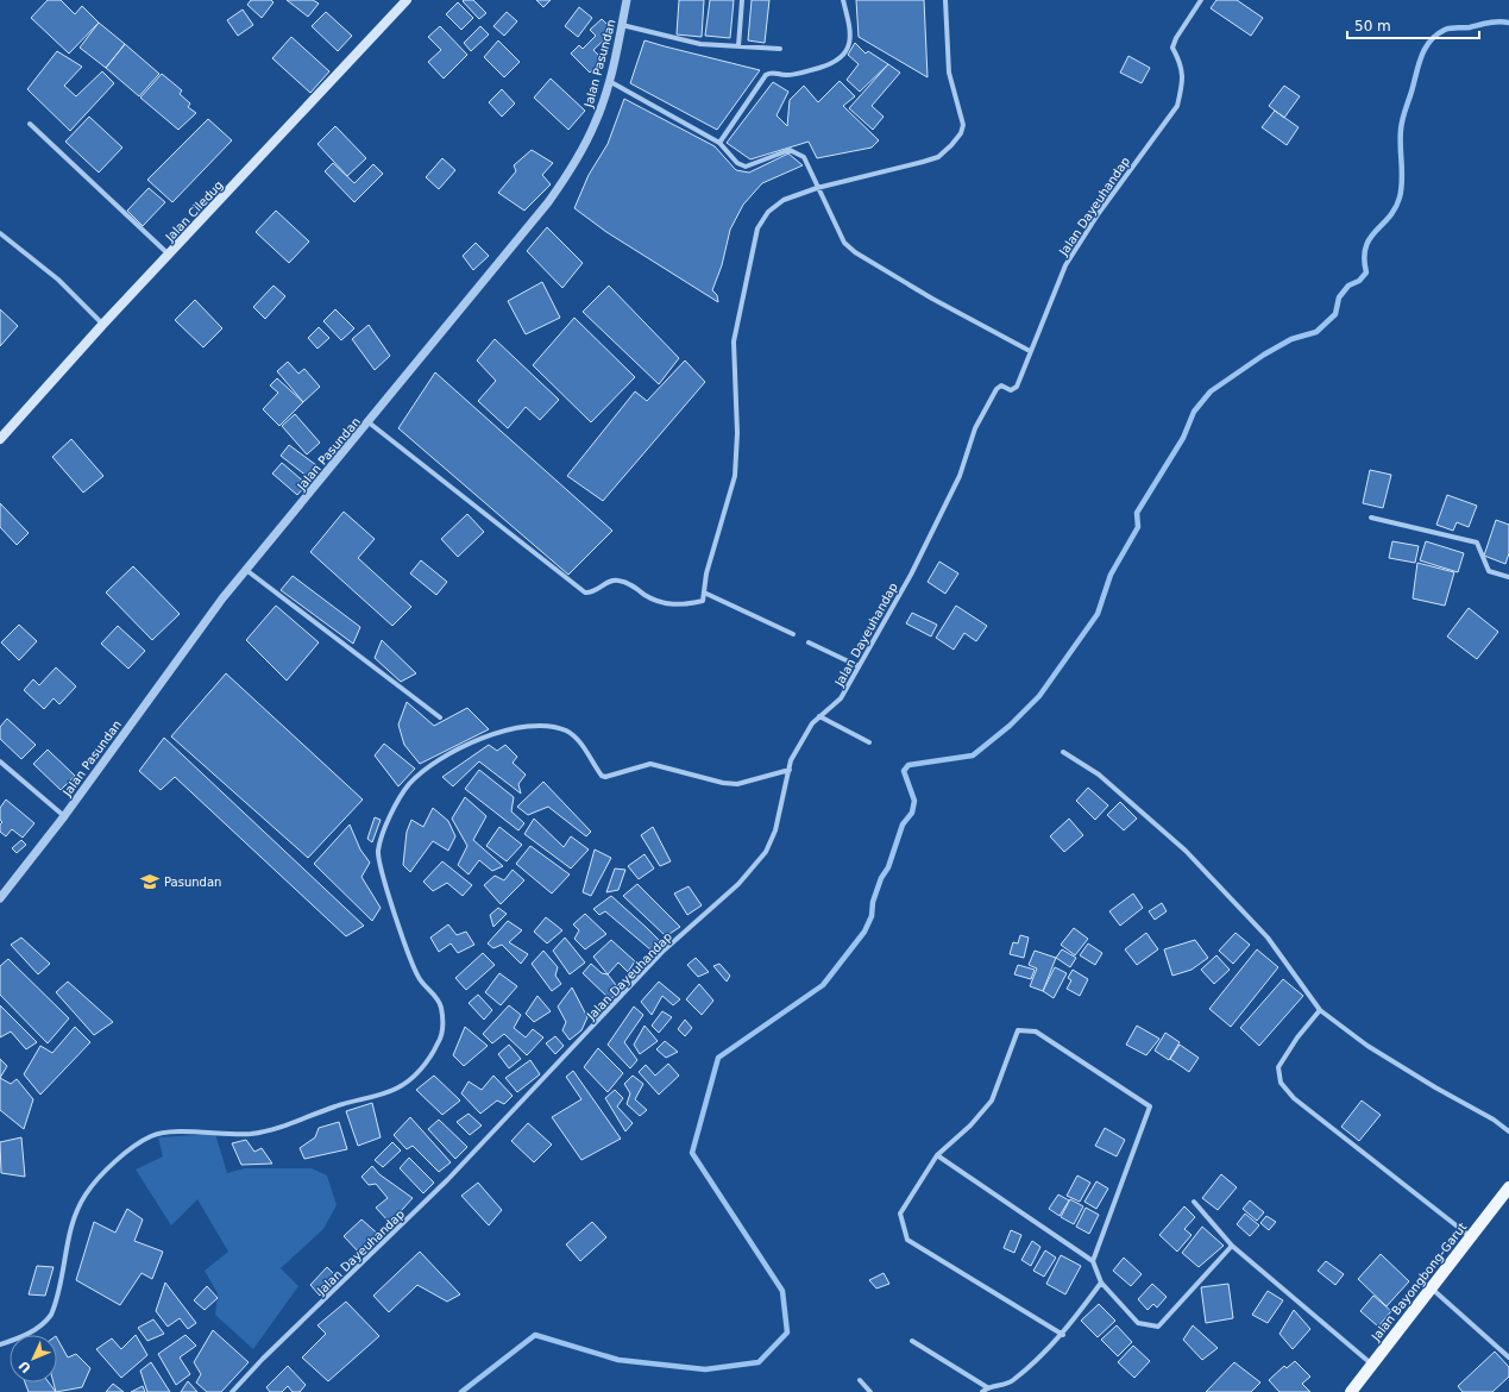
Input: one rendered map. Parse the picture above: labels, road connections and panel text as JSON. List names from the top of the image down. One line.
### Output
{"streets":{"main road":["Jalan Ciledug","Jalan Bayongbong-Garut"],"street":["Jalan Pasundan","Jalan Dayeuhandap"]},"places":{"school or university":["Pasundan"]},"scale_bar":"50 m","north":"bottom left"}
